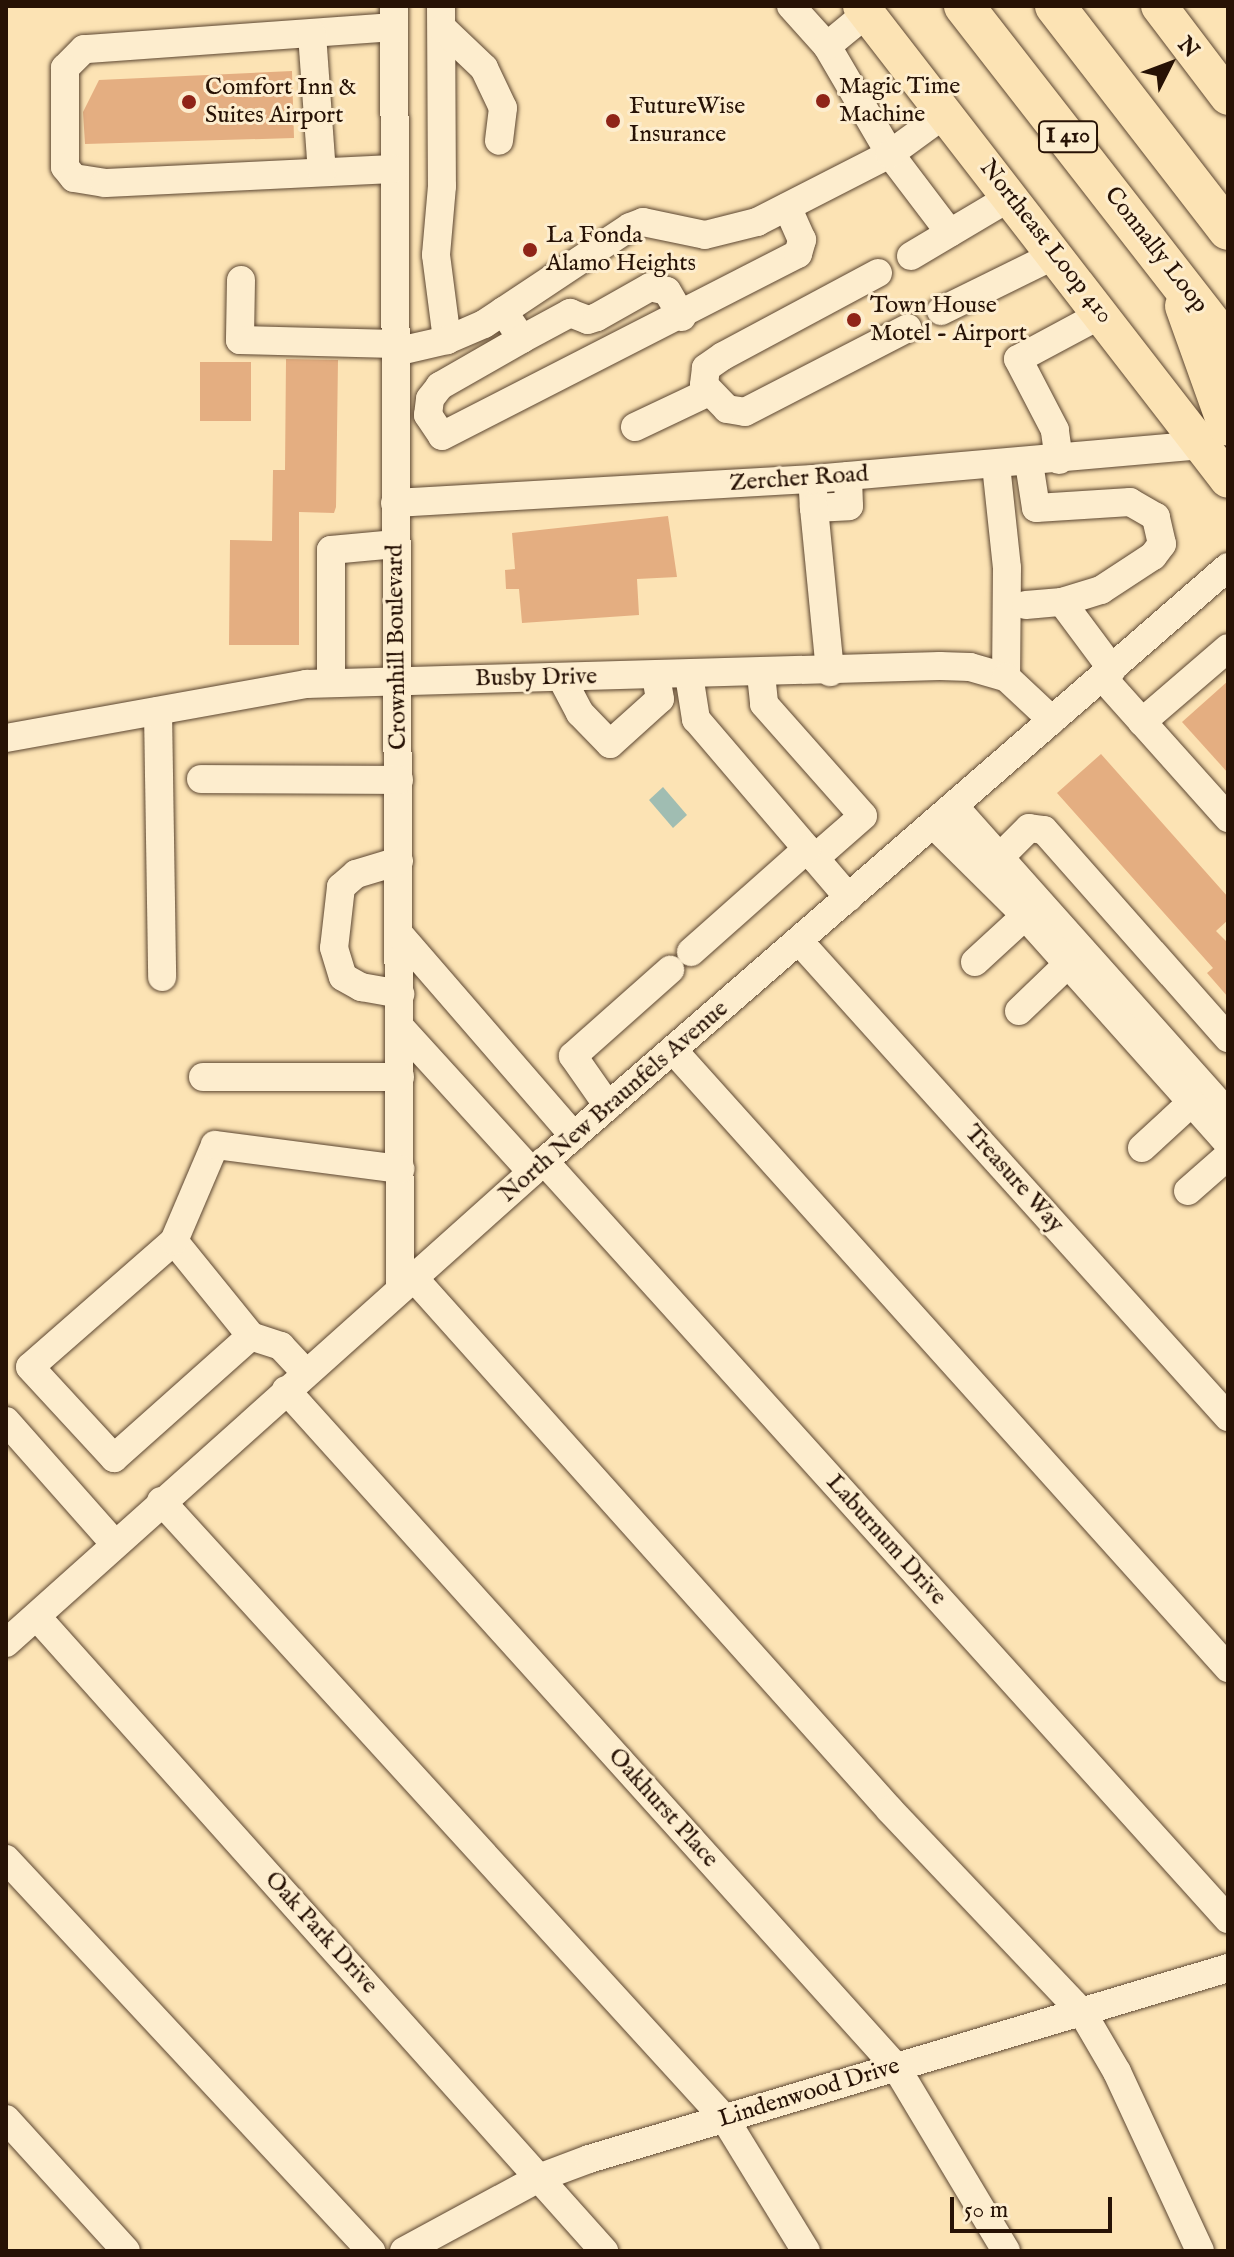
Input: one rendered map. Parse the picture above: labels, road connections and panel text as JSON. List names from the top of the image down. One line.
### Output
{"streets":{"highway":["I 410","Connally Loop"],"main road":["Northeast Loop 410"],"street":["Zercher Road","Crownhill Boulevard","Busby Drive","North New Braunfels Avenue","Treasure Way","Laburnum Drive","Oakhurst Place","Oak Park Drive","Lindenwood Drive"]},"crossings":[["Northeast Loop 410","Zercher Road"],["Zercher Road","Crownhill Boulevard"],["Crownhill Boulevard","Busby Drive"],["Crownhill Boulevard","North New Braunfels Avenue"],["Crownhill Boulevard","Laburnum Drive"],["Busby Drive","North New Braunfels Avenue"],["North New Braunfels Avenue","Treasure Way"],["North New Braunfels Avenue","Laburnum Drive"],["North New Braunfels Avenue","Oakhurst Place"],["North New Braunfels Avenue","Oak Park Drive"],["Oakhurst Place","Lindenwood Drive"],["Oak Park Drive","Lindenwood Drive"]],"places":["Magic Time Machine","Comfort Inn & Suites Airport","FutureWise Insurance","La Fonda Alamo Heights","Town House Motel - Airport"],"scale_bar":"50 m","north":"top right"}
